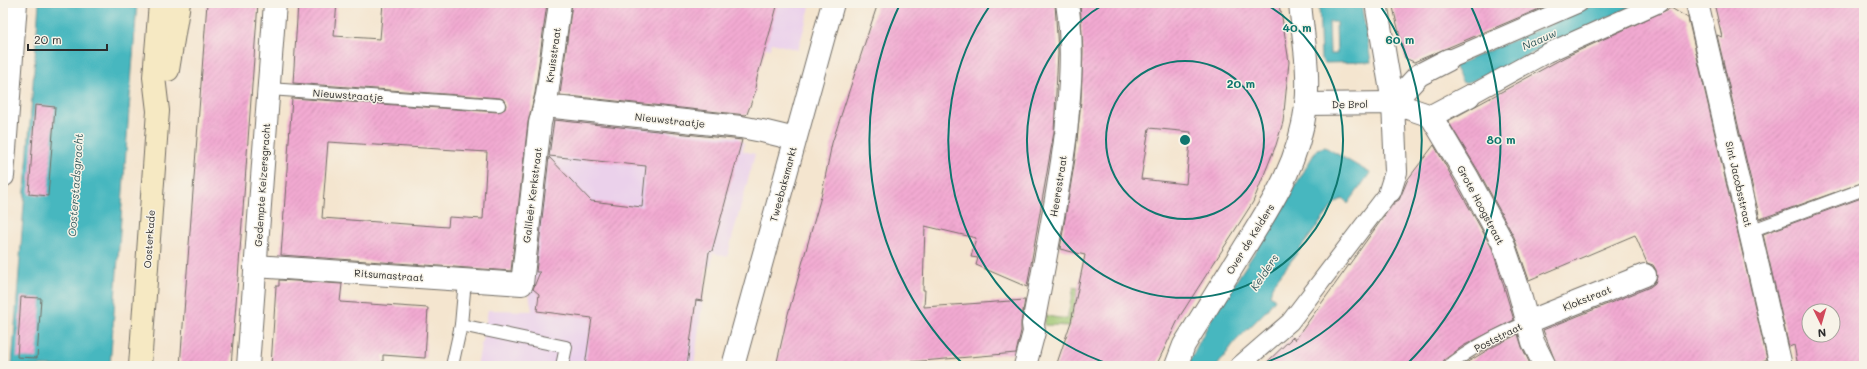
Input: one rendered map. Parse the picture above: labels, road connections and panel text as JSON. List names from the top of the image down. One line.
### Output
{"streets":{"main road":["Oosterkade"],"street":["Kruisstraat","Nieuwstraatje","De Brol","Tweebaksmarkt","Sint Jacobsstraat","Gedempte Keizersgracht","Heerestraat","Galileër Kerkstraat","Grote Hoogstraat","Over de Kelders","Ritsumastraat","Klokstraat"],"lane":["Poststraat"]},"crossings":[["Kruisstraat","Nieuwstraatje"],["Kruisstraat","Galileër Kerkstraat"],["Nieuwstraatje","Tweebaksmarkt"],["Nieuwstraatje","Gedempte Keizersgracht"],["Nieuwstraatje","Galileër Kerkstraat"],["De Brol","Over de Kelders"],["Gedempte Keizersgracht","Ritsumastraat"],["Galileër Kerkstraat","Ritsumastraat"],["Grote Hoogstraat","Klokstraat"],["Grote Hoogstraat","Poststraat"],["Klokstraat","Poststraat"]],"water":["Naauw","Oosterstadsgracht","Kelders"],"scale_bar":"20 m","north":"bottom","rings":["40 m","60 m","20 m","80 m"]}
